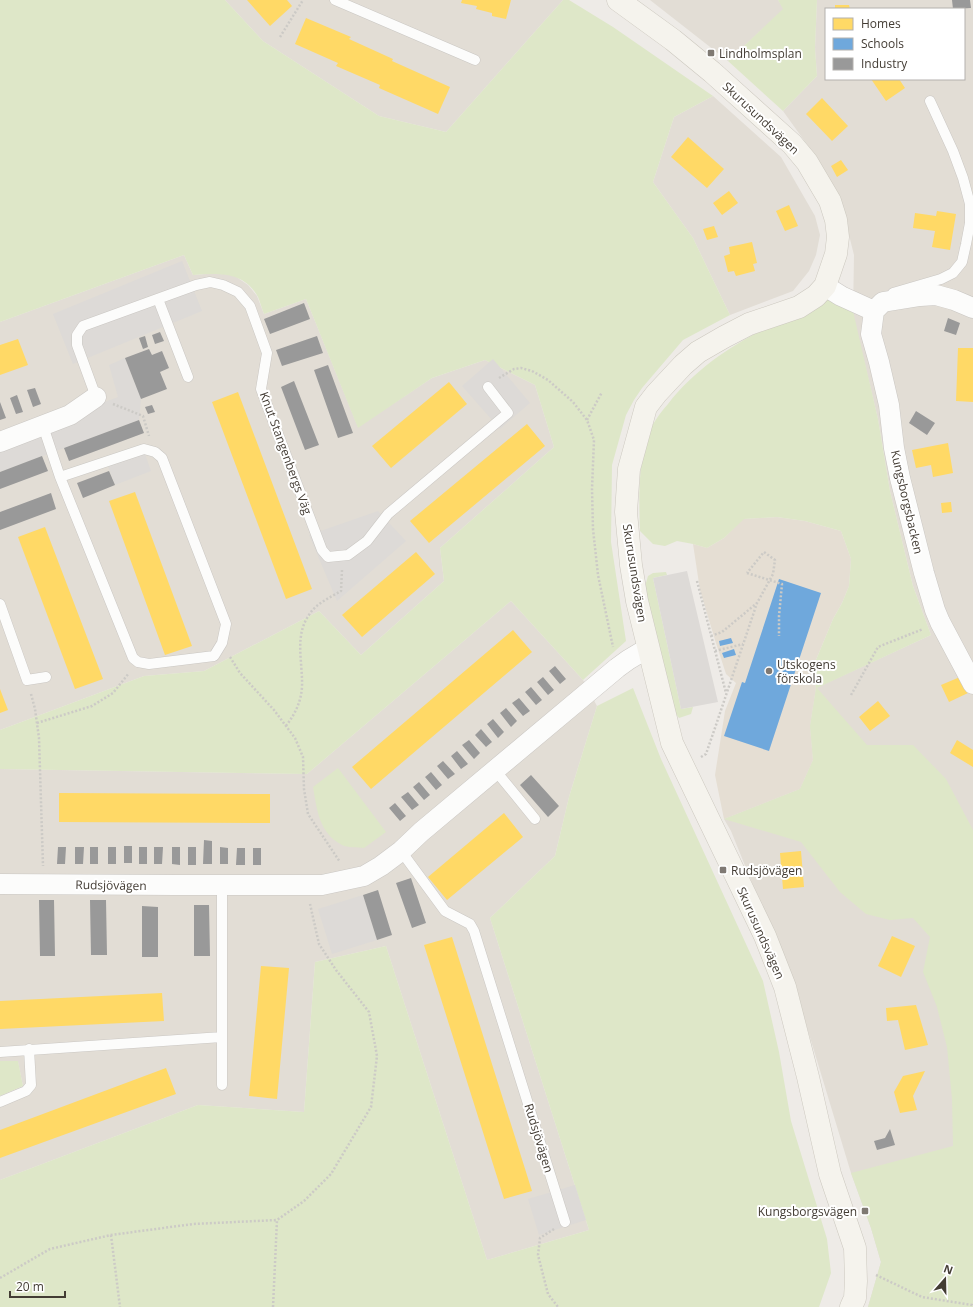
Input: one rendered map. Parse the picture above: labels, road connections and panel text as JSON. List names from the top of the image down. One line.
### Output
{"streets":{"street":["Skurusundsvägen","Kungsborgsbacken","Rudsjövägen"],"lane":["Knut Stangenbergs Väg"]},"crossings":[["Skurusundsvägen","Rudsjövägen"]],"places":{"transit":["Lindholmsplan","Rudsjövägen","Kungsborgsvägen"],"other":["Utskogens förskola"]},"legend":["Homes","Schools","Industry"],"scale_bar":"20 m","north":"top"}
